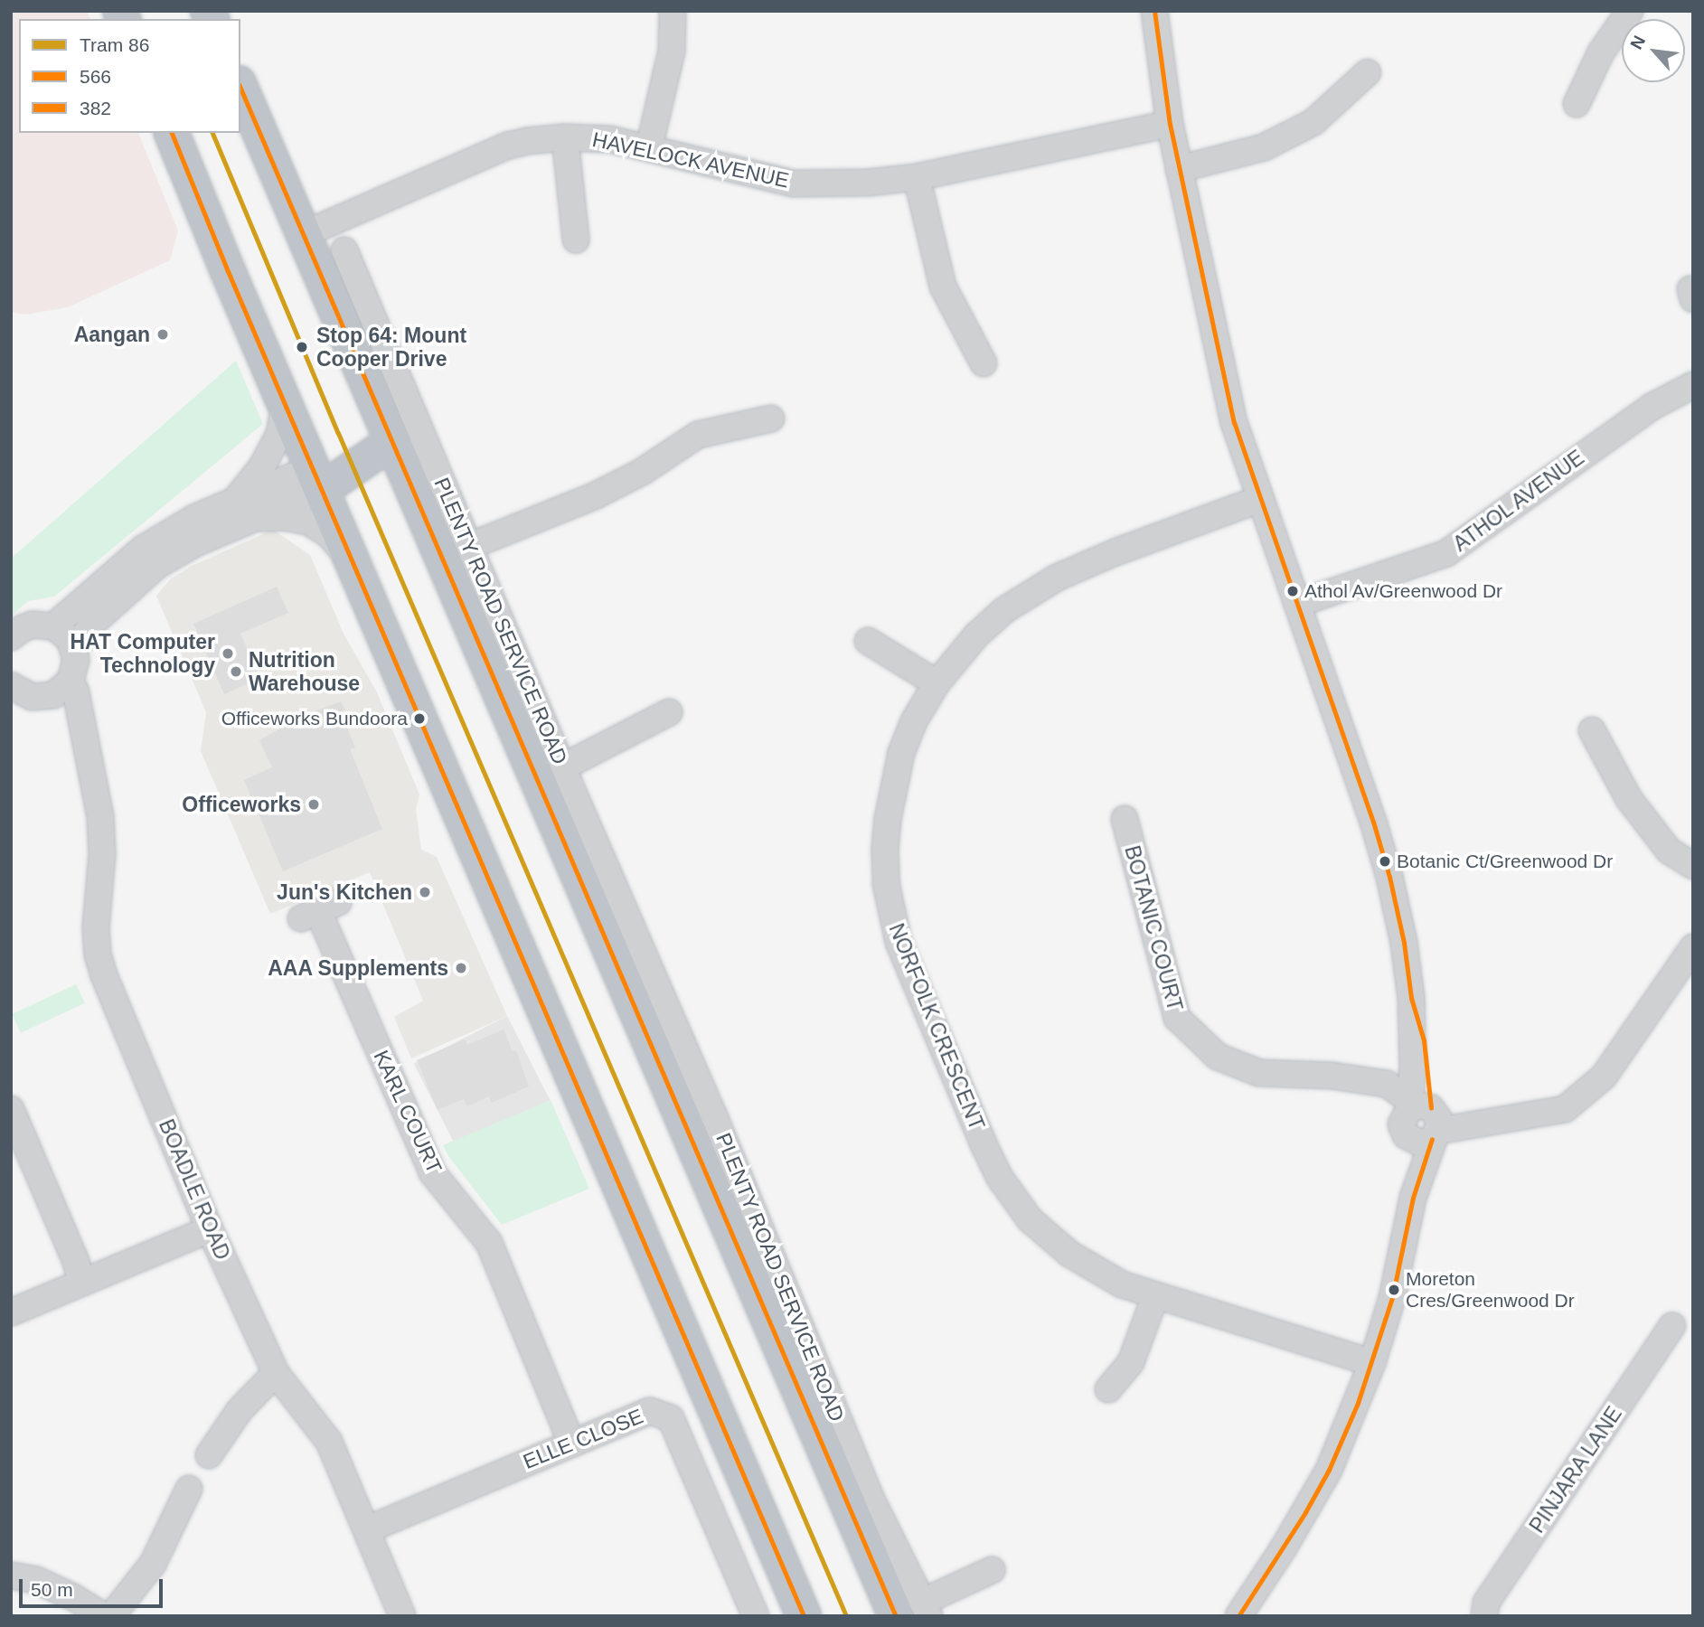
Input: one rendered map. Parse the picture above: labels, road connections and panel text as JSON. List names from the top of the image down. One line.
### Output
{"streets":{"street":["HAVELOCK AVENUE","ATHOL AVENUE","PLENTY ROAD SERVICE ROAD","BOTANIC COURT","NORFOLK CRESCENT","KARL COURT","BOADLE ROAD","ELLE CLOSE","PINJARA LANE"]},"crossings":[["KARL COURT","ELLE CLOSE"],["BOADLE ROAD","ELLE CLOSE"]],"places":["Aangan","Stop 64: Mount Cooper Drive","Athol Av/Greenwood Dr","HAT Computer Technology","Nutrition Warehouse","Officeworks Bundoora","Officeworks","Botanic Ct/Greenwood Dr","Jun's Kitchen","AAA Supplements","Moreton Cres/Greenwood Dr"],"lines":["transit line 566","transit line 382","tram line 86"],"legend":["Tram 86","566","382"],"scale_bar":"50 m","north":"top left"}
